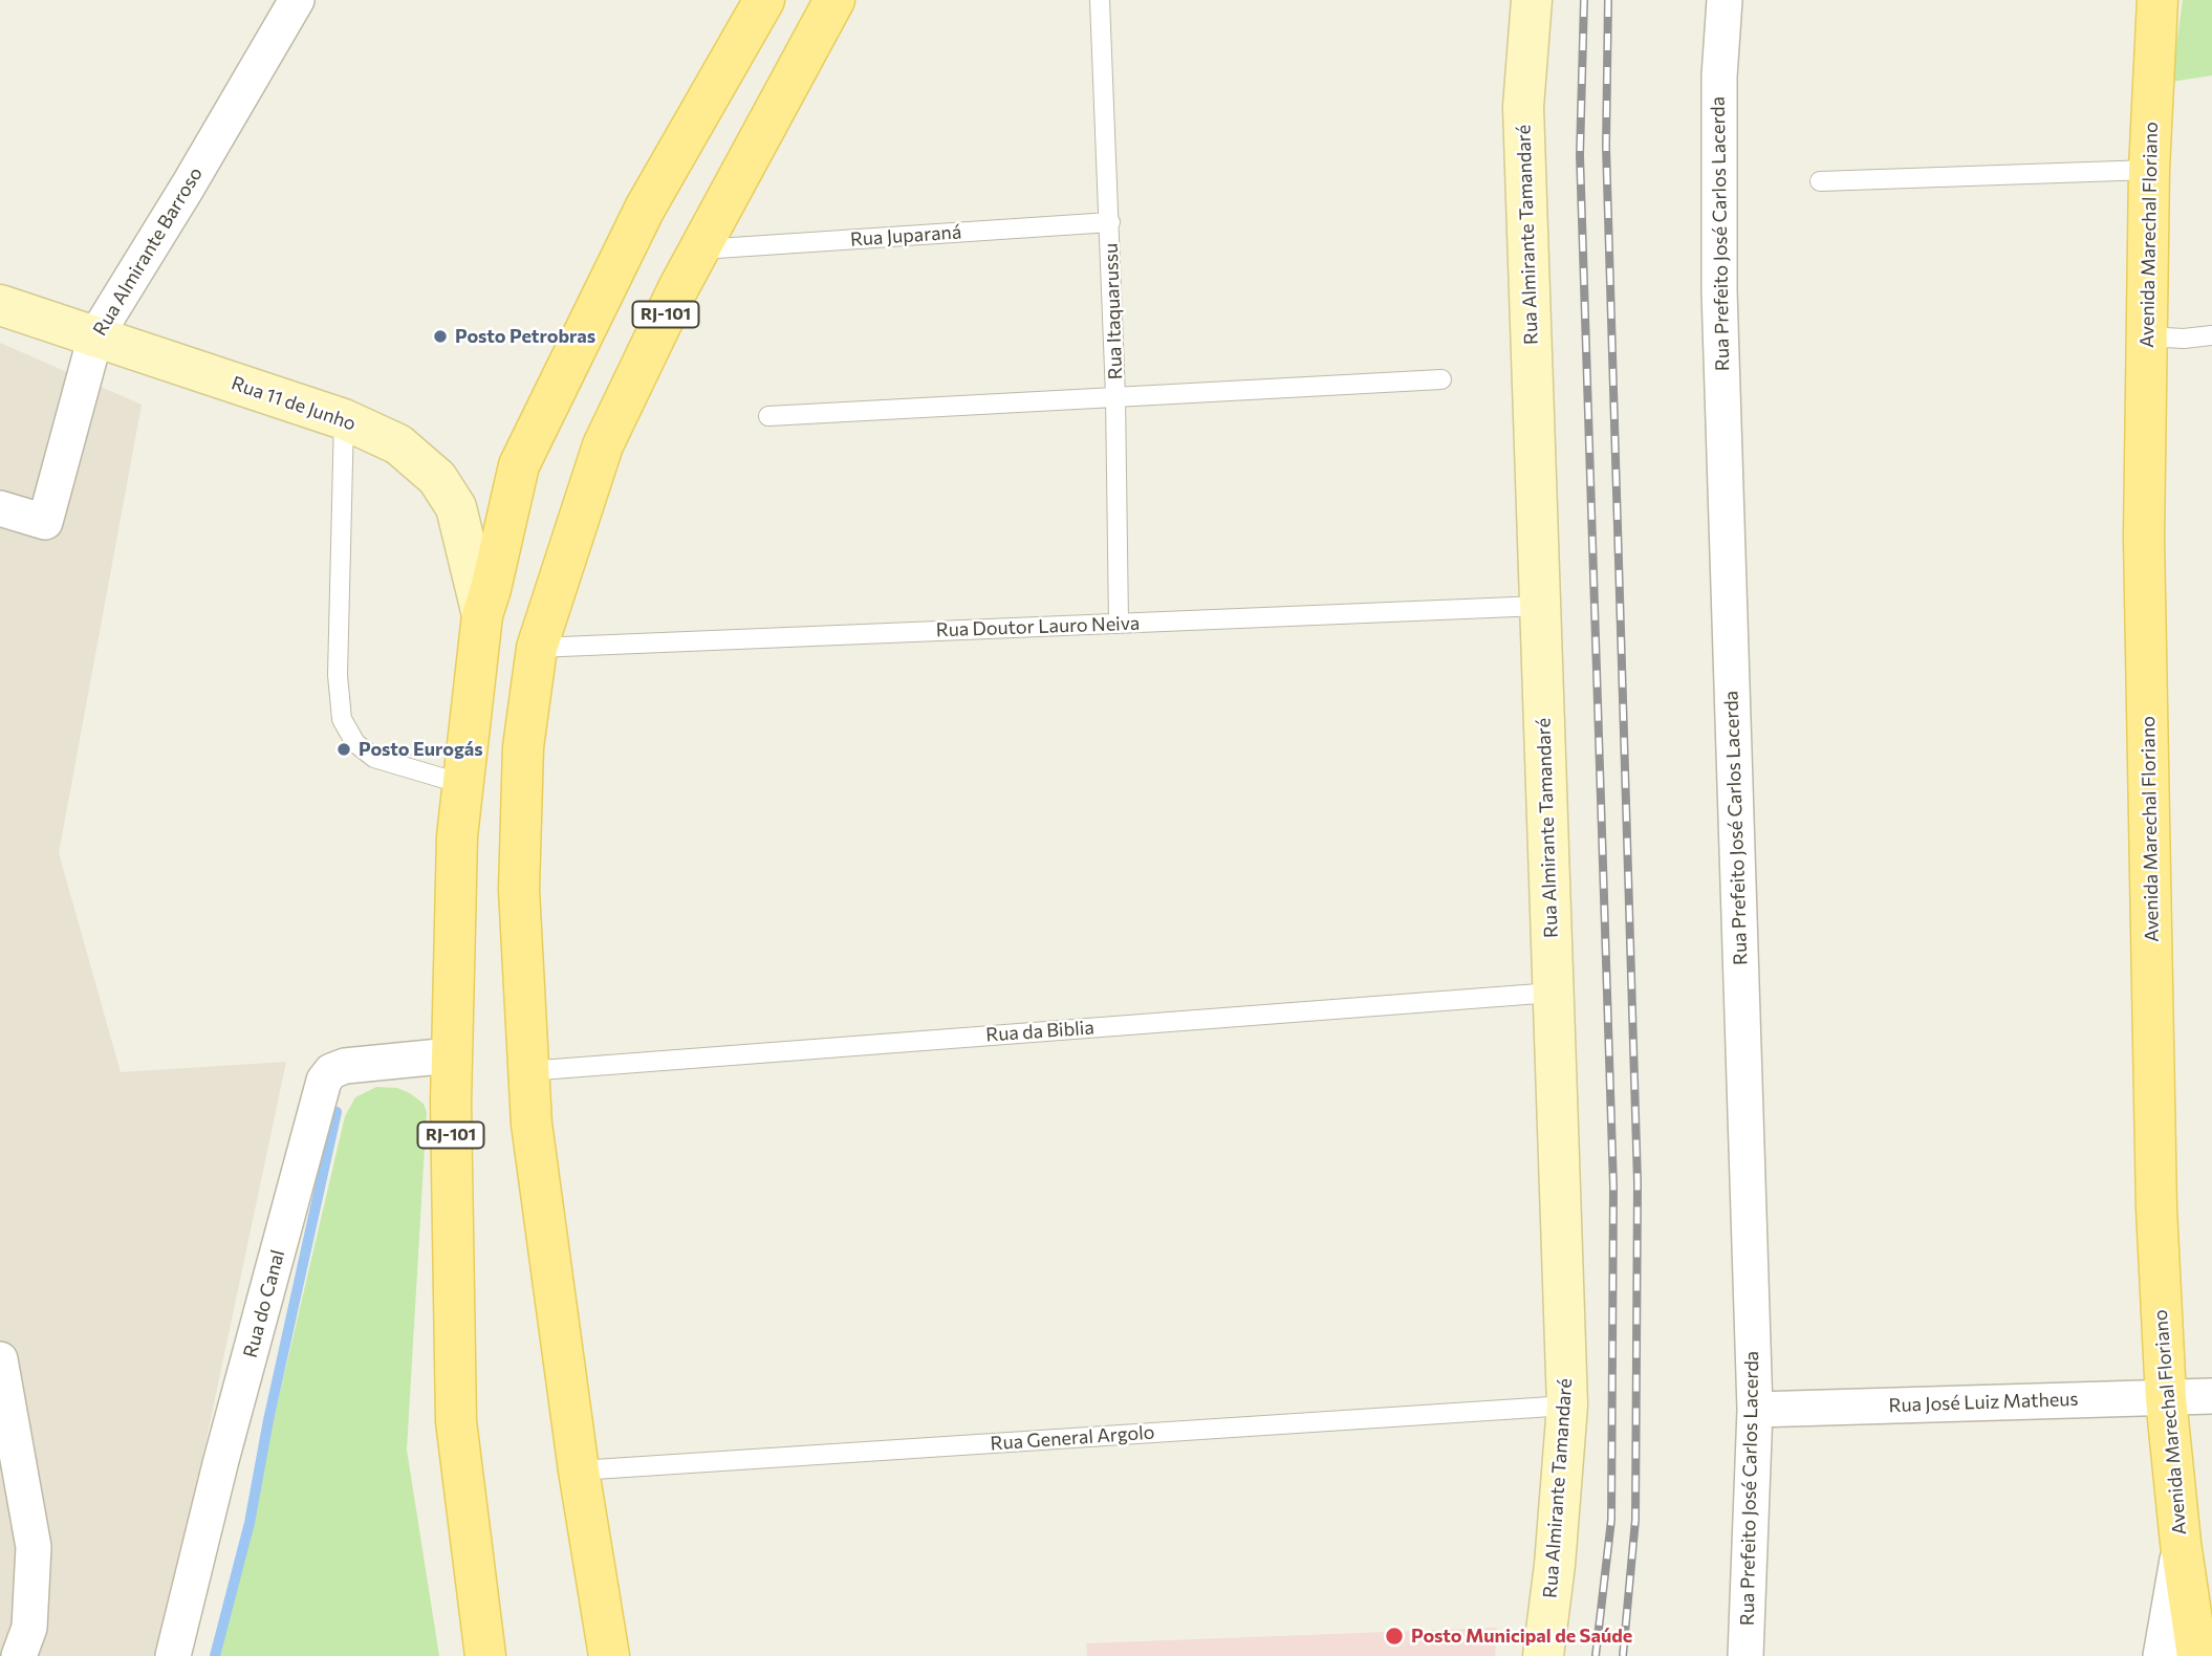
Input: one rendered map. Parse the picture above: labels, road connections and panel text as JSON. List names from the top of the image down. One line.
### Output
{"streets":{"main road":["Rua Almirante Tamandaré","Avenida Marechal Floriano","RJ-101","Rua 11 de Junho"],"street":["Rua Prefeito José Carlos Lacerda","Rua Almirante Barroso","Rua do Canal","Rua José Luiz Matheus"],"lane":["Rua Juparaná","Rua Itaquarussu","Rua Doutor Lauro Neiva","Rua da Biblia","Rua General Argolo"]},"crossings":[["Rua Prefeito José Carlos Lacerda","Rua José Luiz Matheus"],["Rua Almirante Tamandaré","Rua Doutor Lauro Neiva"],["Rua Almirante Tamandaré","Rua da Biblia"],["Rua Almirante Tamandaré","Rua General Argolo"],["Avenida Marechal Floriano","Rua José Luiz Matheus"],["Rua Juparaná","Rua Itaquarussu"],["Rua Juparaná","RJ-101"],["Rua Almirante Barroso","Rua 11 de Junho"],["Rua Itaquarussu","Rua Doutor Lauro Neiva"],["RJ-101","Rua 11 de Junho"],["RJ-101","Rua Doutor Lauro Neiva"],["RJ-101","Rua da Biblia"],["RJ-101","Rua do Canal"],["RJ-101","Rua General Argolo"]],"places":["Posto Petrobras","Posto Eurogás","Posto Municipal de Saúde"]}
